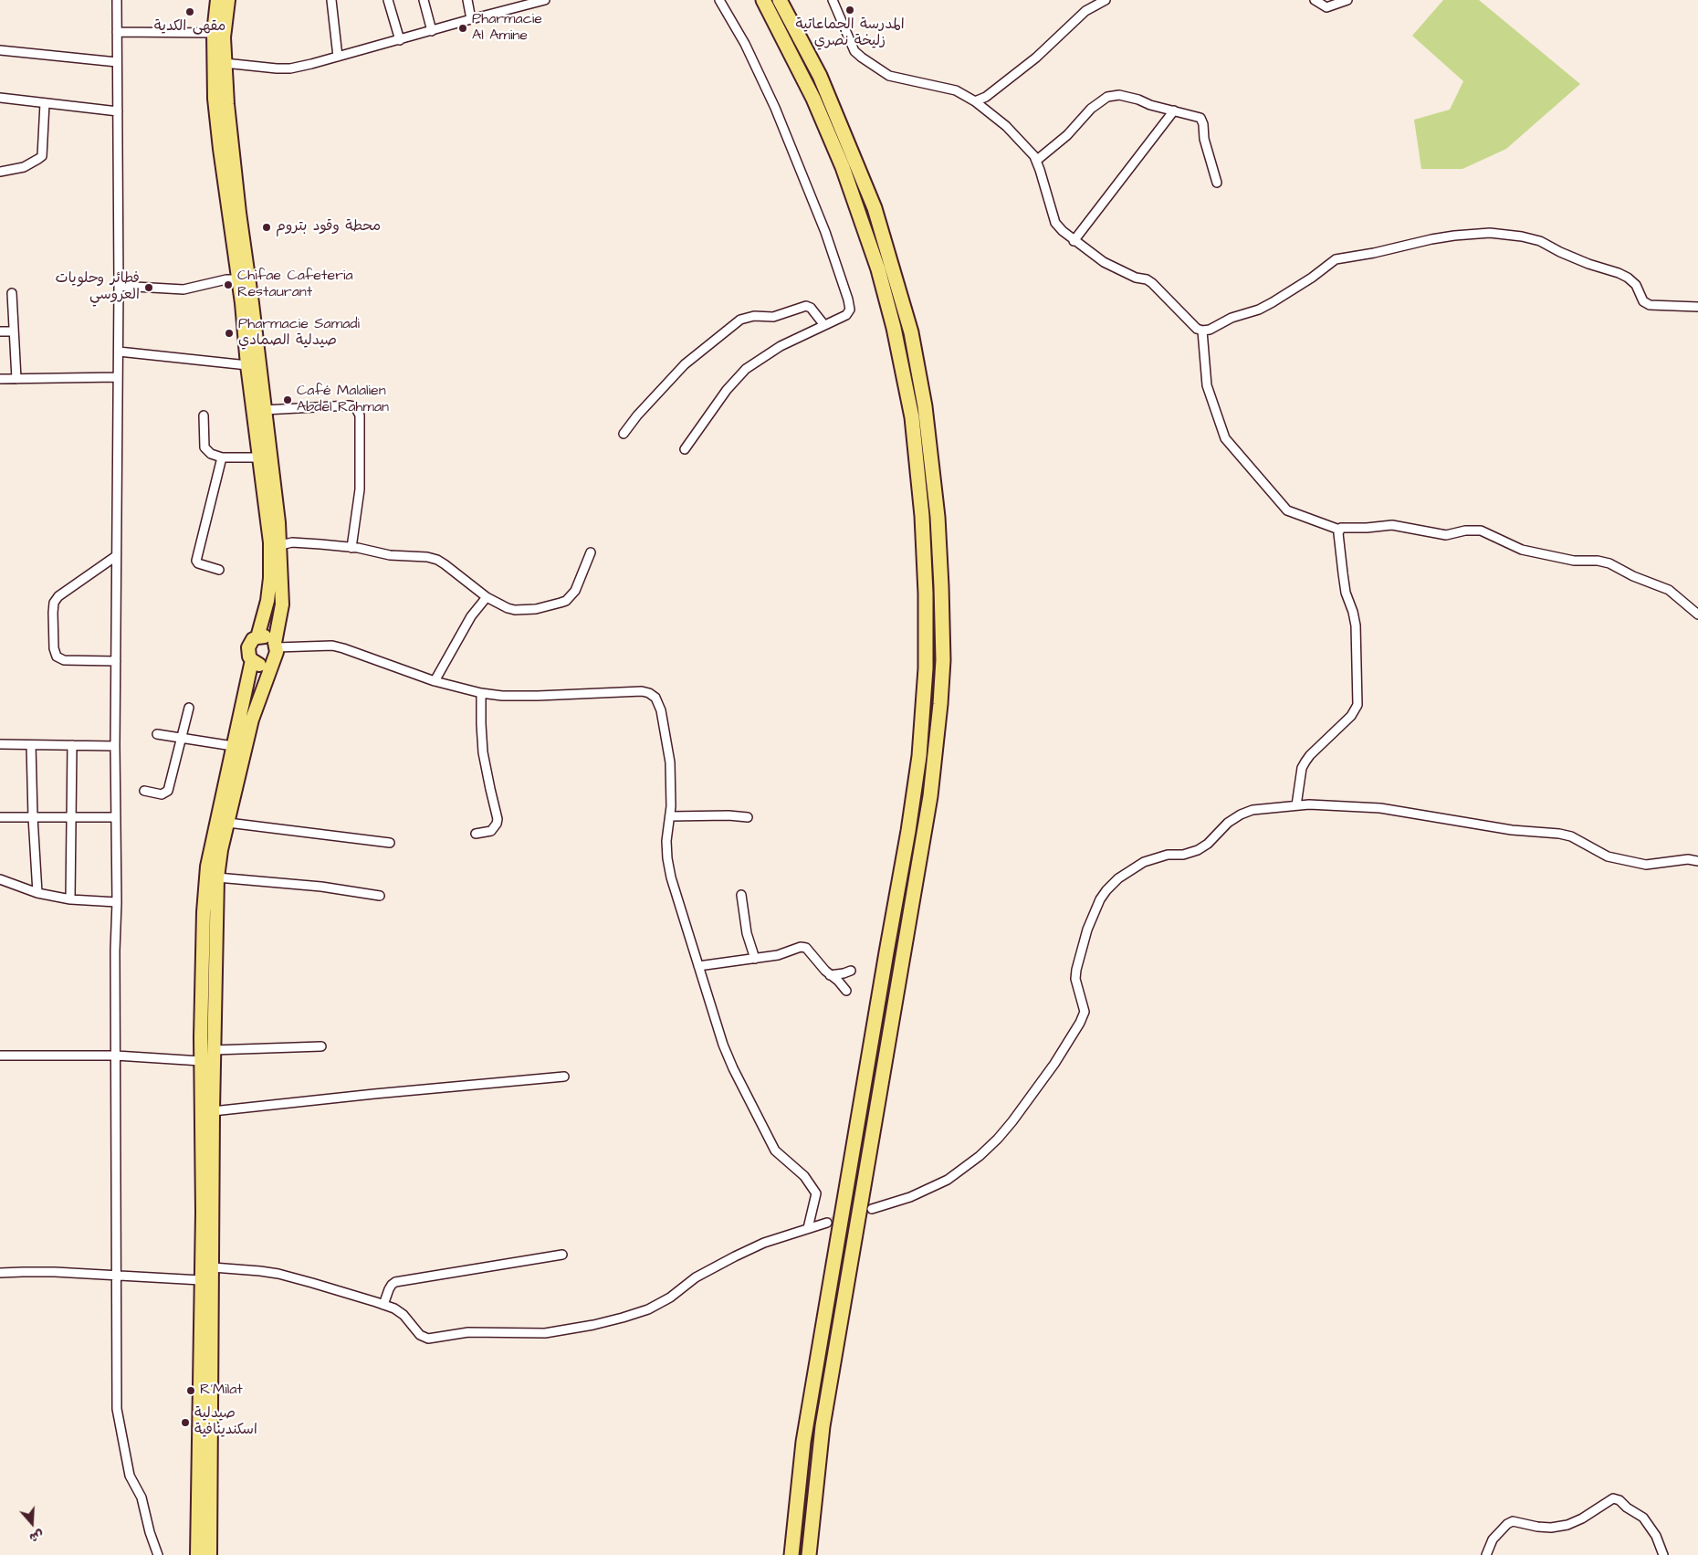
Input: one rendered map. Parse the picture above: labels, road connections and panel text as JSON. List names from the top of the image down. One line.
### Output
{"places":["المدرسة الجماعاتية زليخة نصري","مقهى الكدية","Pharmacie Al Amine","محطة وقود بتروم","Chifae Cafeteria Restaurant","فطائر وحلويات العروسي","Pharmacie Samadi صيدلية الصمادي","Café Malalien Abdel Rahman","R'Milat","صيدلية اسكندينافية"],"north":"bottom"}
